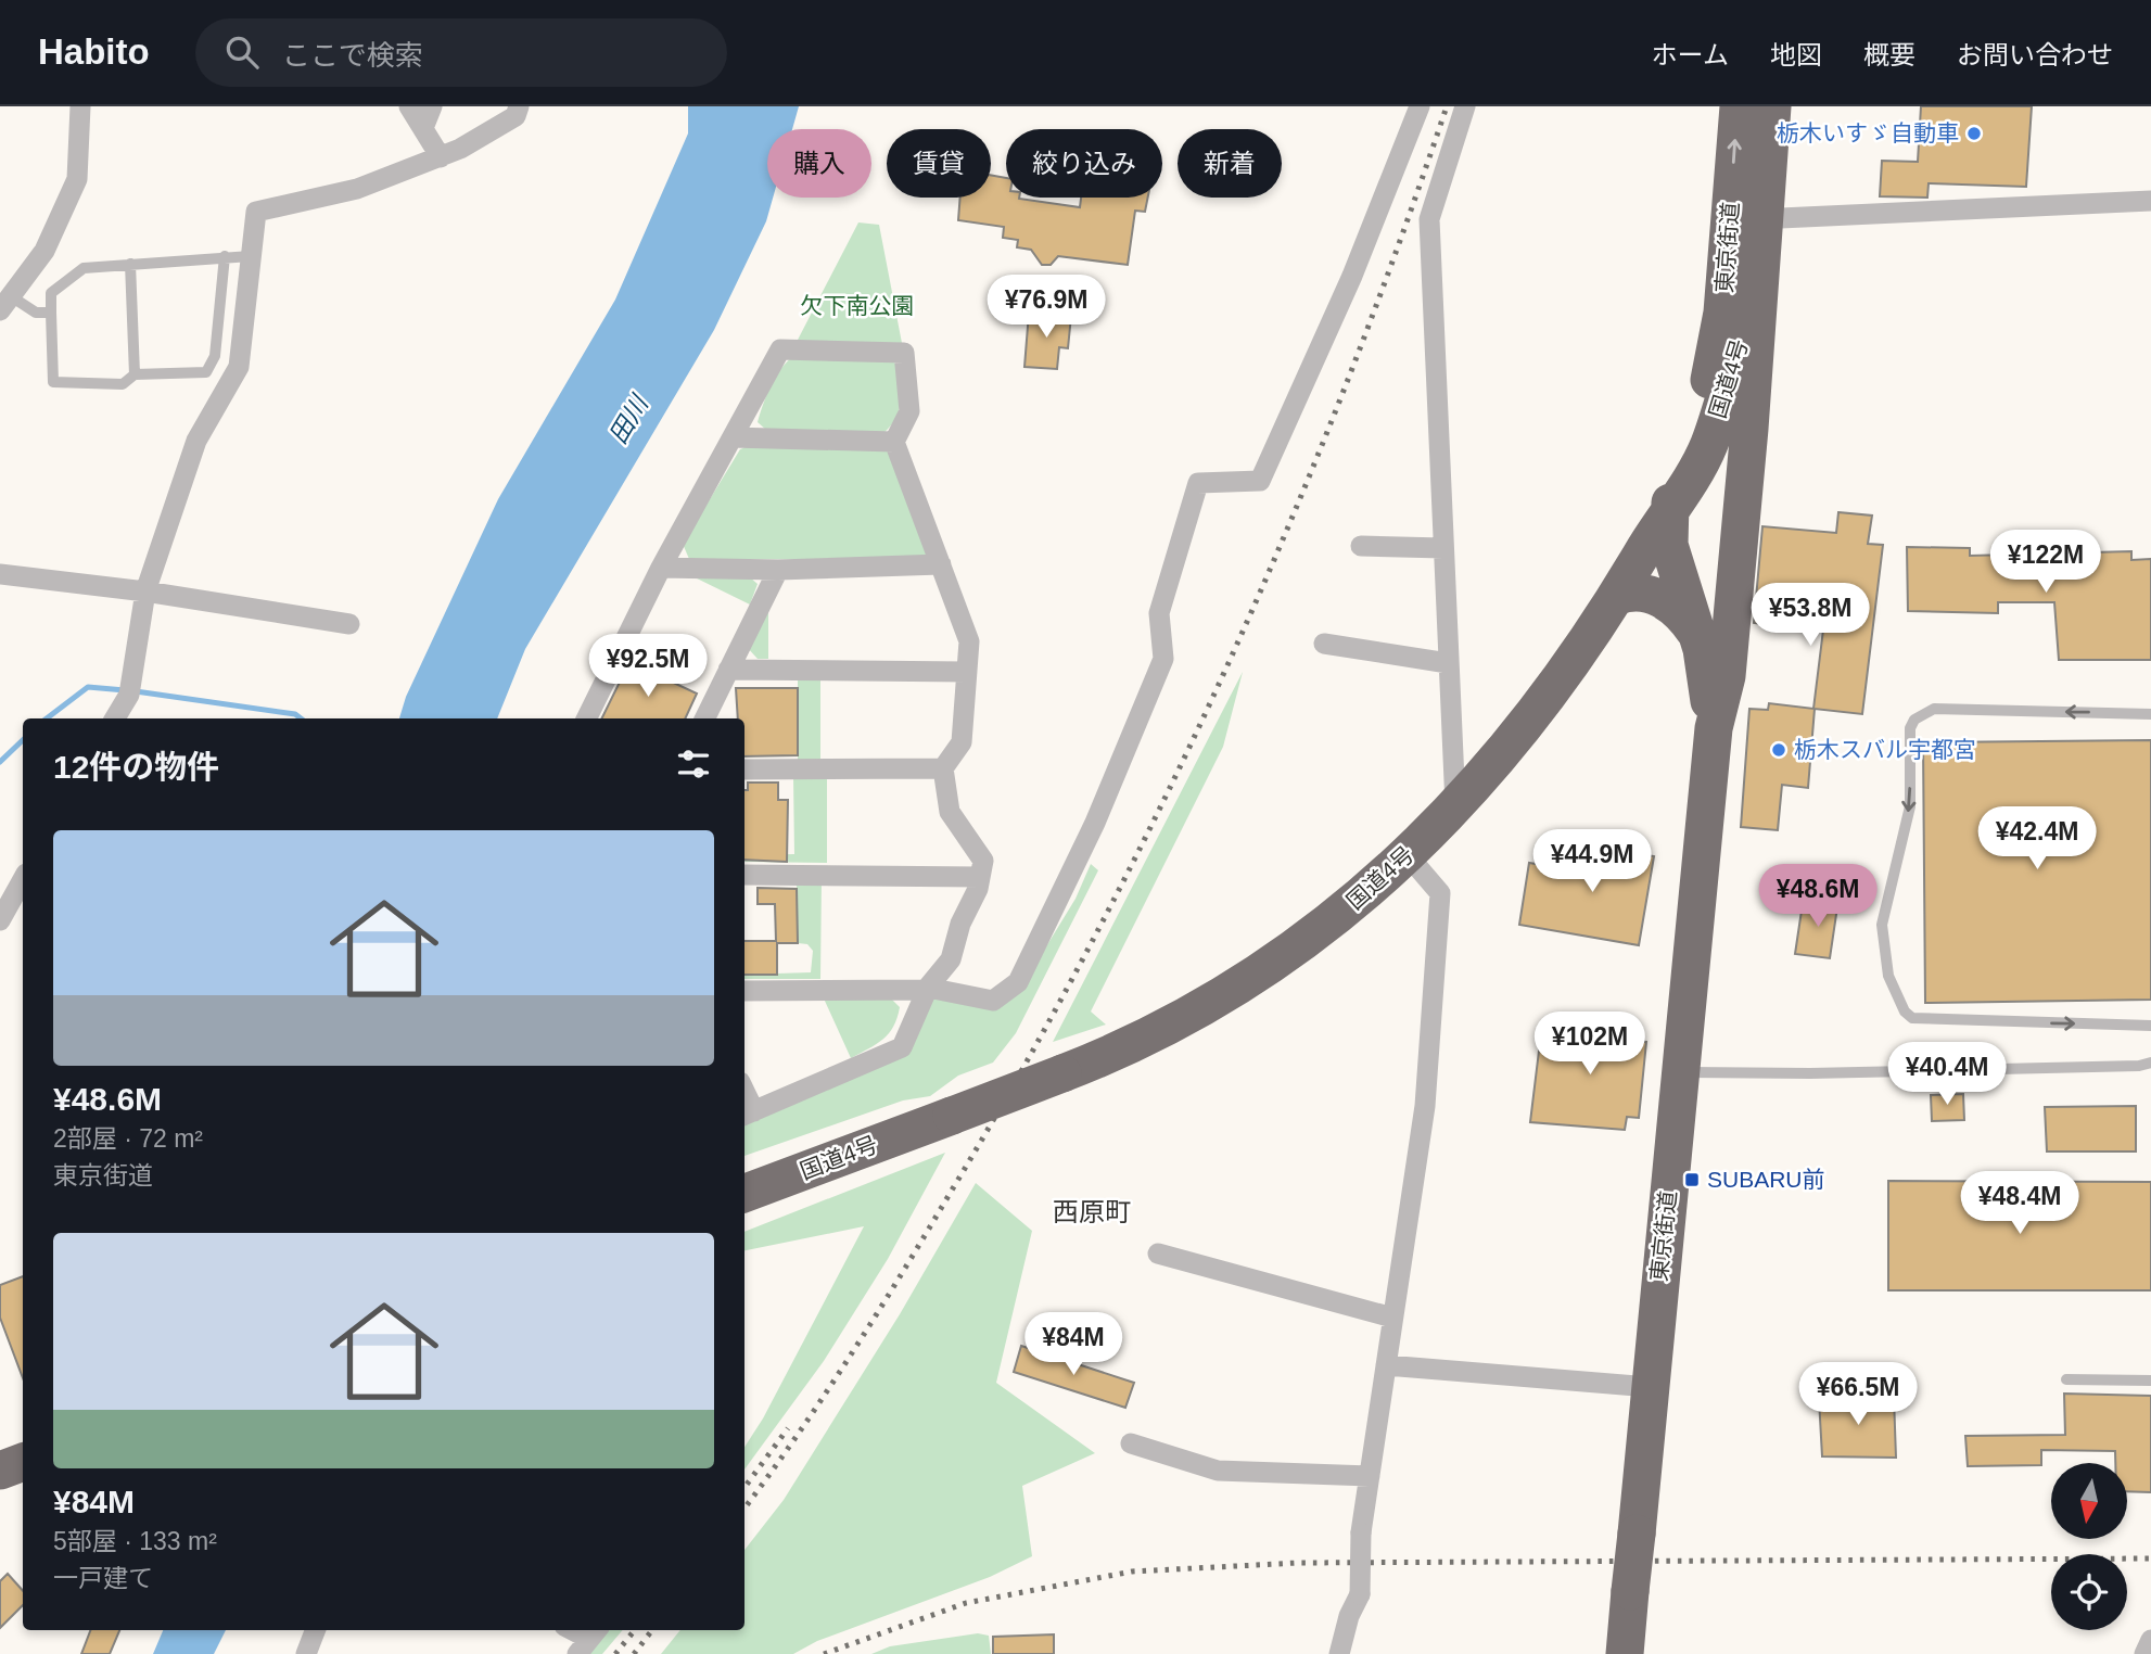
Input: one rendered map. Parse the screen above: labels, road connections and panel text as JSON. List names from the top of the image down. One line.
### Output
{"streets":{"highway":["東京街道","国道4号"]},"crossings":[["東京街道","国道4号"]],"districts":["西原町"],"water":["田川"],"parks":["欠下南公園"],"places":{"other":["栃木いすゞ自動車","栃木スバル宇都宮"],"transit":["SUBARU前"]},"north":"bottom","page":{"header":"Habito","search":"ここで検索","nav":["ホーム","地図","概要","お問い合わせ"],"chip":["購入","賃貸","絞り込み","新着"],"price":["¥76.9M","¥122M","¥53.8M","¥92.5M","¥42.4M","¥44.9M","¥48.6M","¥102M","¥40.4M","¥48.4M","¥84M","¥66.5M"],"heading":"12件の物件","list":[{"name":"¥48.6M","note":"2部屋 · 72 m² · 東京街道"},{"name":"¥84M","note":"5部屋 · 133 m² · 一戸建て"}]}}
